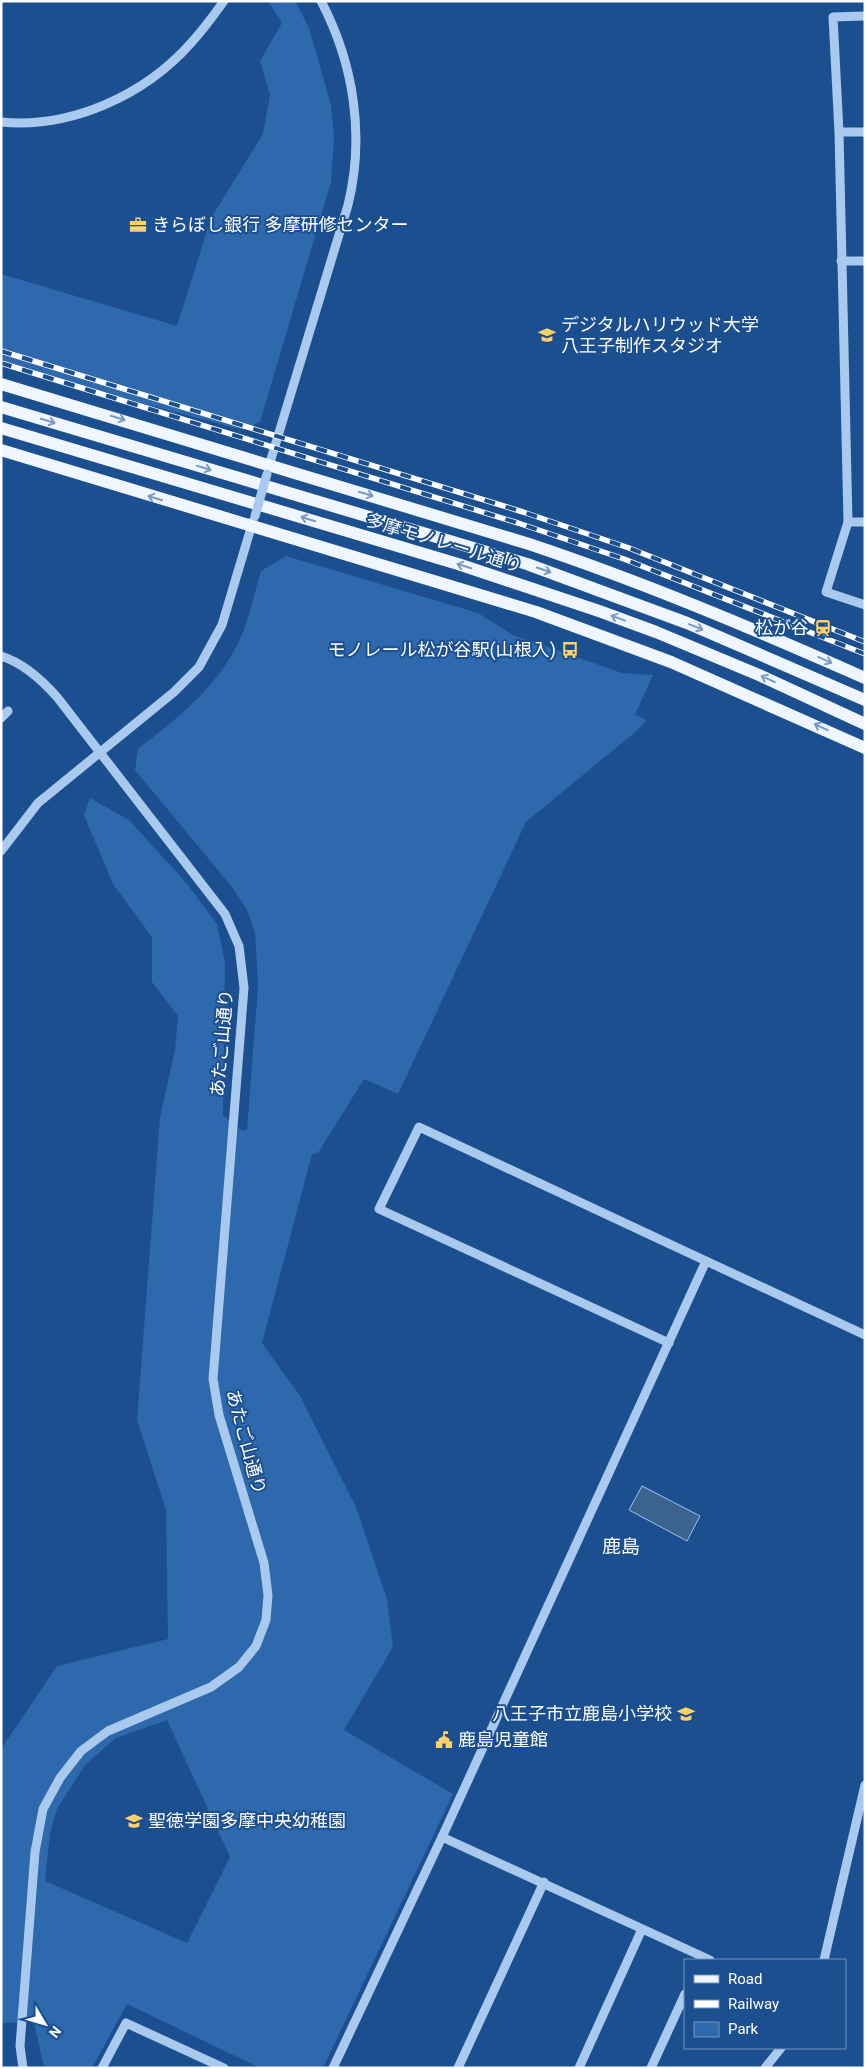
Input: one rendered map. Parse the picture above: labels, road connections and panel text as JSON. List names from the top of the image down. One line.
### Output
{"streets":{"main road":["多摩モノレール通り"],"street":["あたご山通り"]},"districts":["鹿島"],"places":{"office":["きらぼし銀行 多摩研修センター"],"school or university":["デジタルハリウッド大学 八王子制作スタジオ","八王子市立鹿島小学校","聖徳学園多摩中央幼稚園"],"station":["松が谷"],"bus stop":["モノレール松が谷駅(山根入)"],"public building":["鹿島児童館"]},"legend":["Road","Railway","Park"],"north":"bottom right"}
